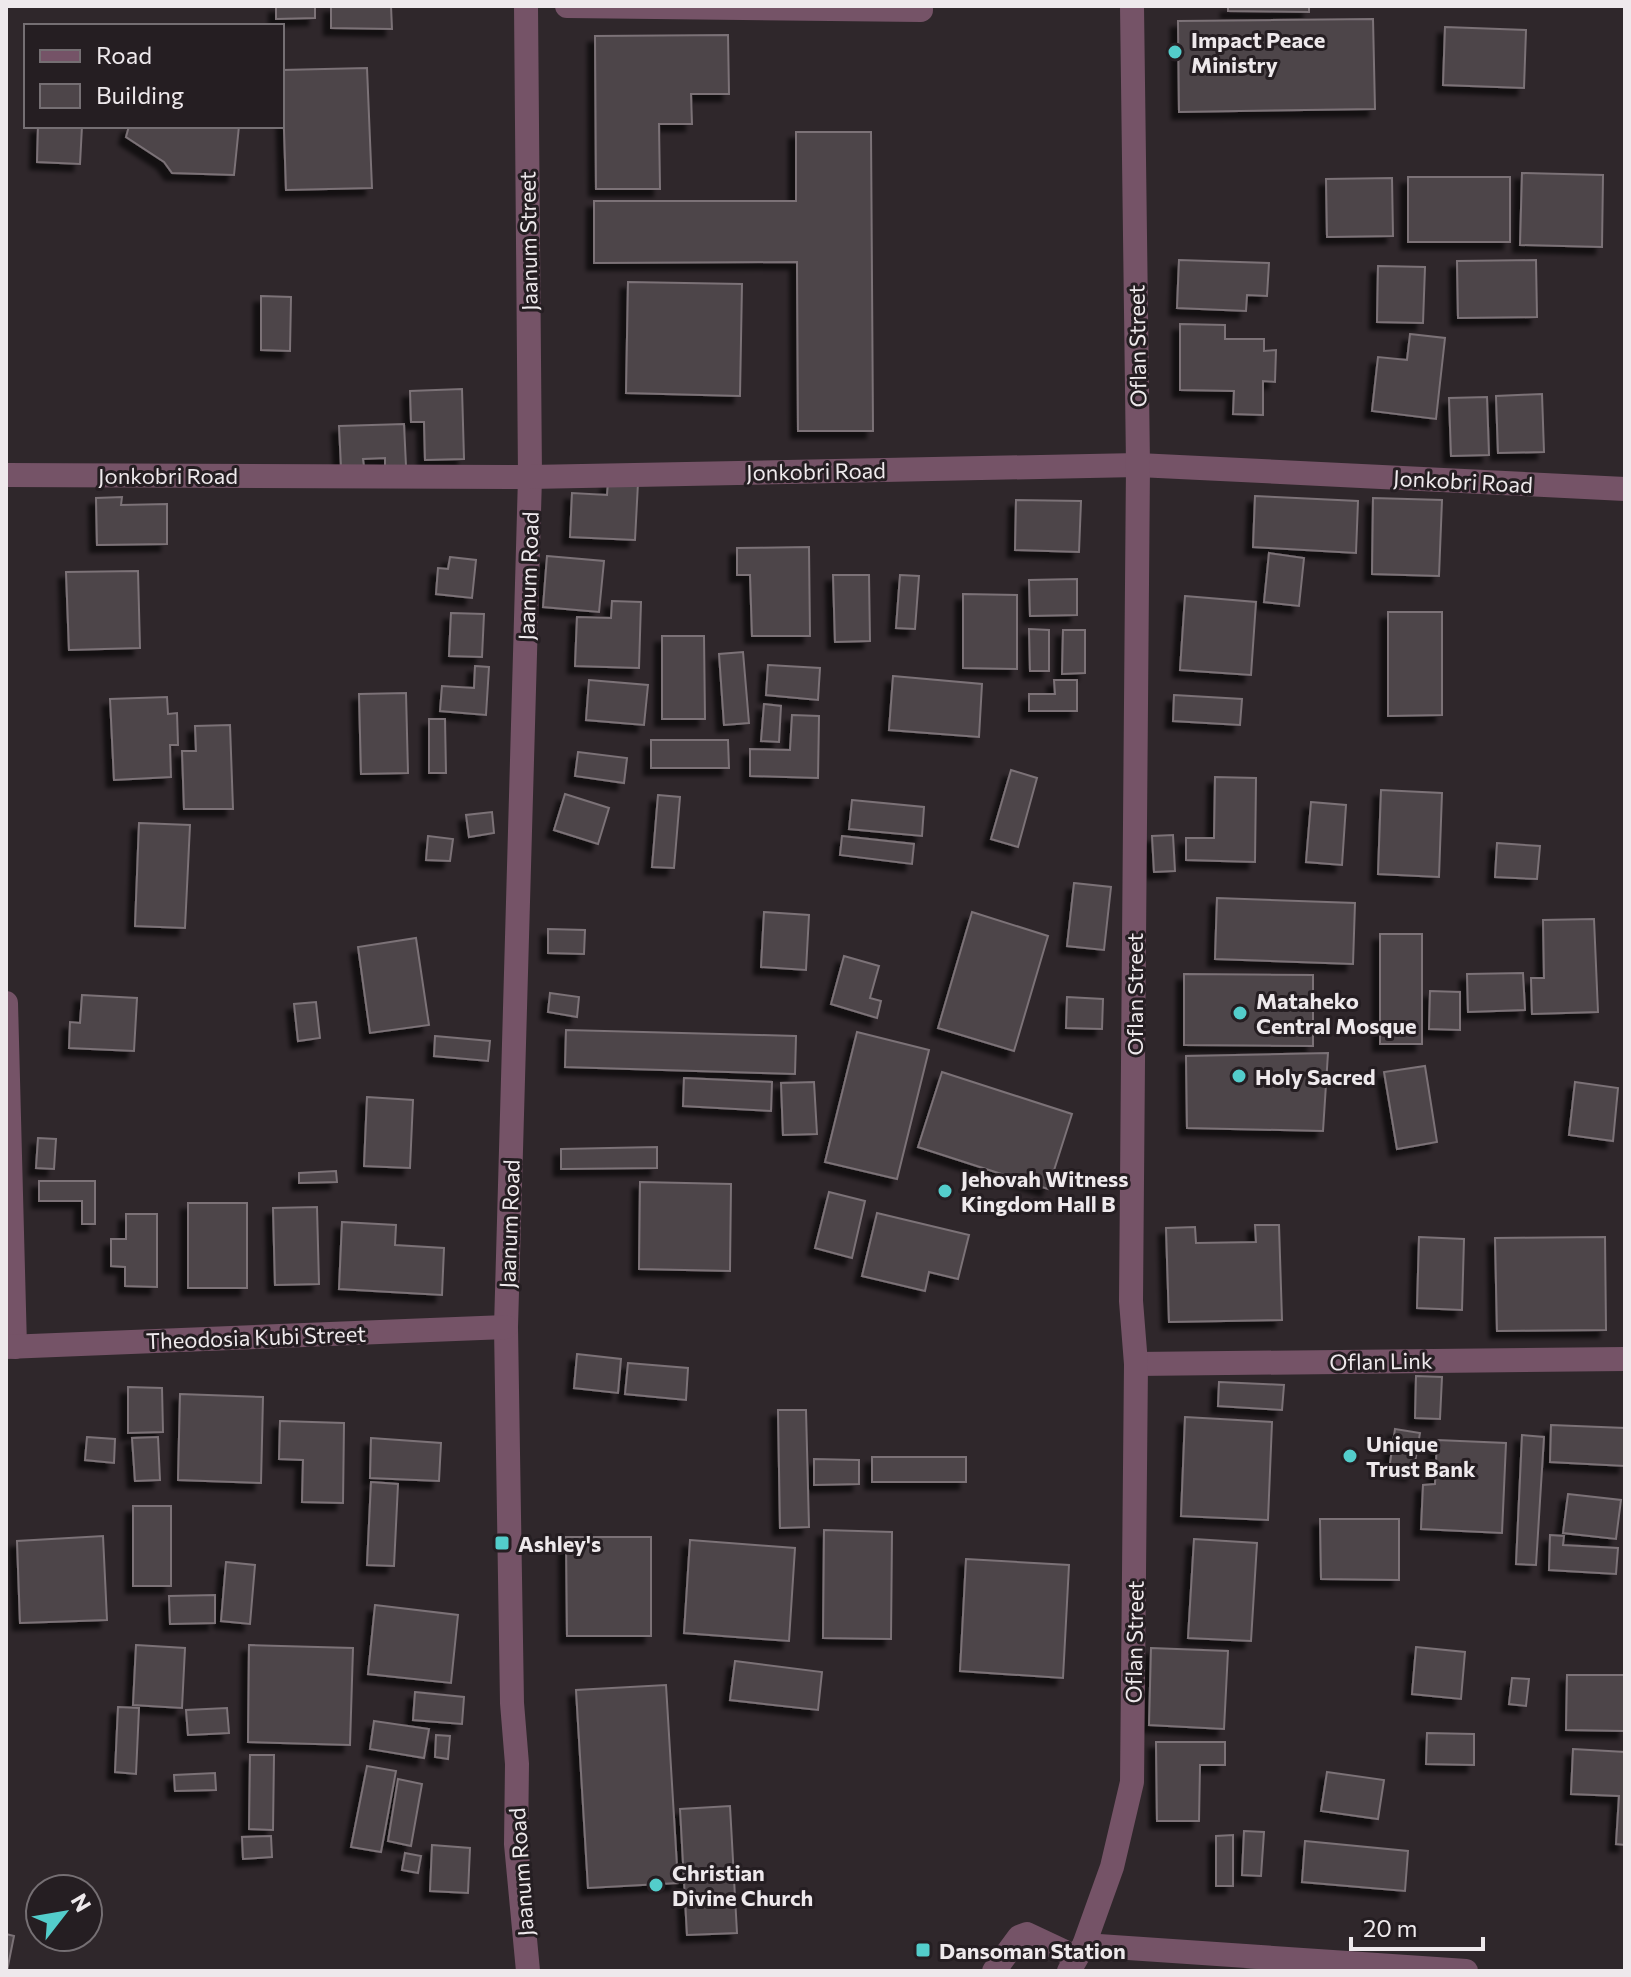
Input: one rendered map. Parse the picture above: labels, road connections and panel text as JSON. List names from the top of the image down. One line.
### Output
{"streets":{"street":["Jaanum Street","Oflan Street","Jonkobri Road","Jaanum Road","Theodosia Kubi Street","Oflan Link"]},"crossings":[["Jaanum Street","Jonkobri Road"],["Jaanum Street","Jaanum Road"],["Oflan Street","Jonkobri Road"],["Oflan Street","Oflan Link"],["Jonkobri Road","Jaanum Road"],["Jaanum Road","Theodosia Kubi Street"]],"places":{"other":["Impact Peace Ministry","Mataheko Central Mosque","Holy Sacred","Jehovah Witness Kingdom Hall B","Unique Trust Bank","Christian Divine Church"],"transit":["Ashley's","Dansoman Station"]},"legend":["Road","Building"],"scale_bar":"20 m","north":"top right"}
